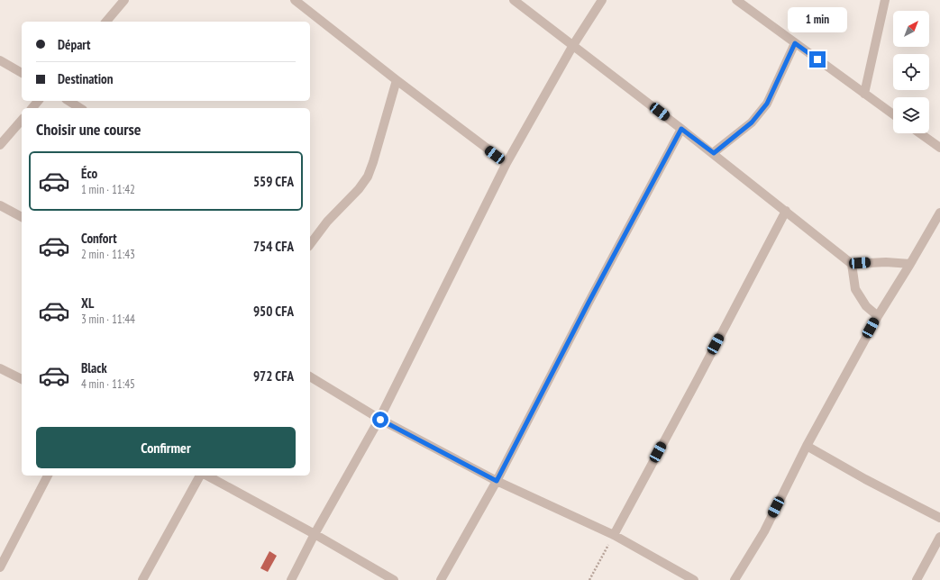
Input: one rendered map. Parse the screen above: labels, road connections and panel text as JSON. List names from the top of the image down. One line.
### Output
{"north":"top right","page":{"bubble":"1 min","banner":["Départ","Destination"],"heading":"Choisir une course","list":[{"name":"Éco","note":"1 min · 11:42","value":"559 CFA"},{"name":"Confort","note":"2 min · 11:43","value":"754 CFA"},{"name":"XL","note":"3 min · 11:44","value":"950 CFA"},{"name":"Black","note":"4 min · 11:45","value":"972 CFA"}],"buttons":"Confirmer"}}
